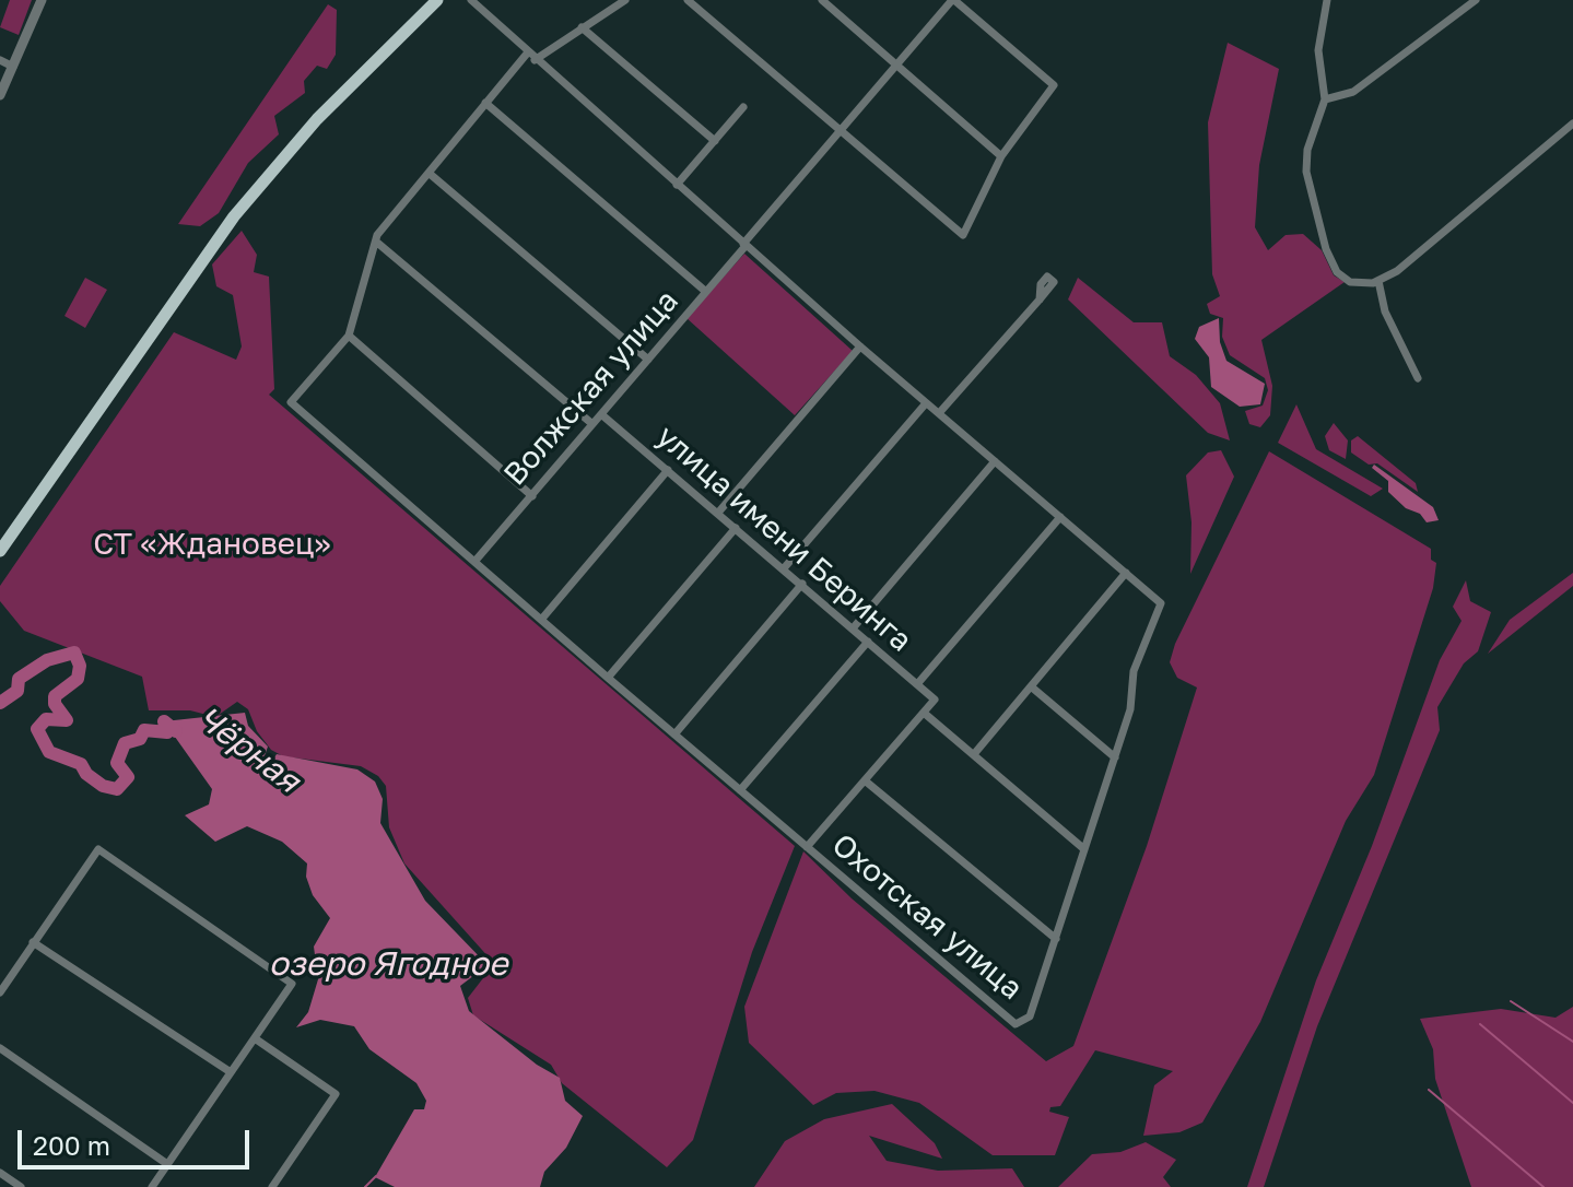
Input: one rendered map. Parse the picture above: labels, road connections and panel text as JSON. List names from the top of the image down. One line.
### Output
{"streets":{"street":["Волжская улица","улица имени Беринга","Охотская улица"]},"crossings":[["Волжская улица","улица имени Беринга"],["Волжская улица","Охотская улица"]],"water":["Чёрная","озеро Ягодное"],"parks":["СТ «Ждановец»"],"scale_bar":"200 m"}
